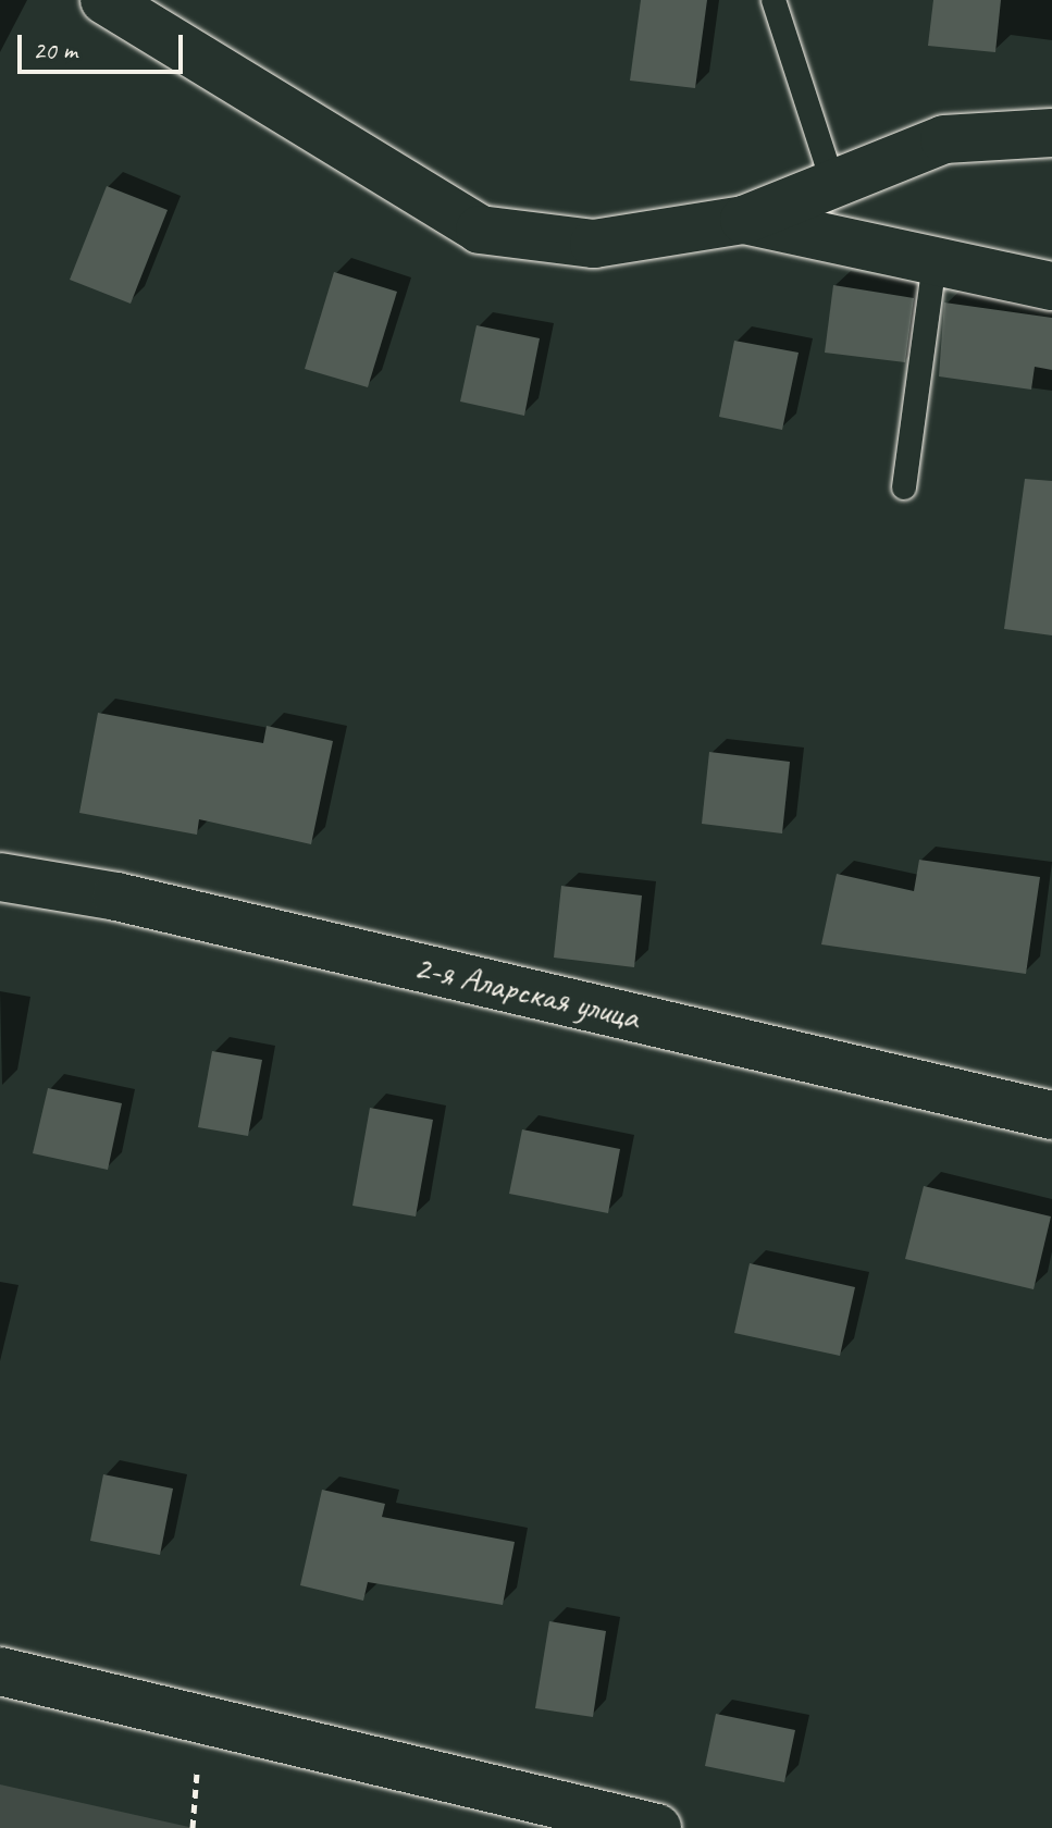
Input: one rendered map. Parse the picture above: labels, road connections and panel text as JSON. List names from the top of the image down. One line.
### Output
{"streets":{"street":["2-я Аларская улица"]},"scale_bar":"20 m"}
